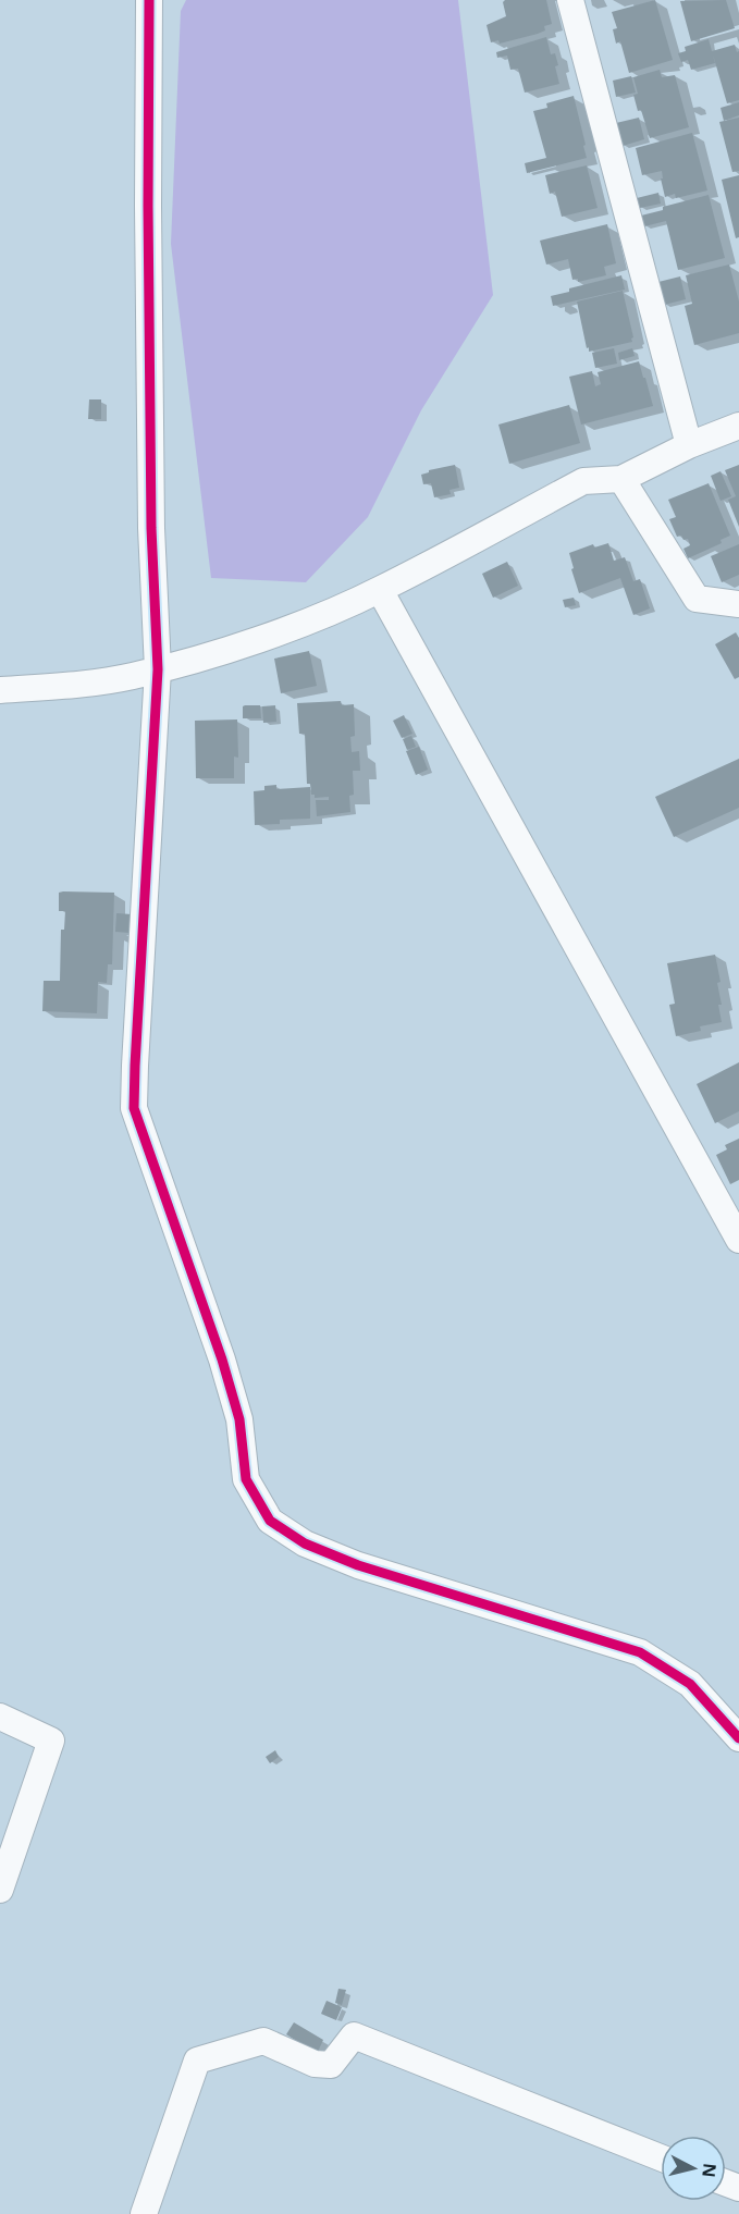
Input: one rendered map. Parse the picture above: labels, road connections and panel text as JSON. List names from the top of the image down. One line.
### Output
{"north":"right"}
